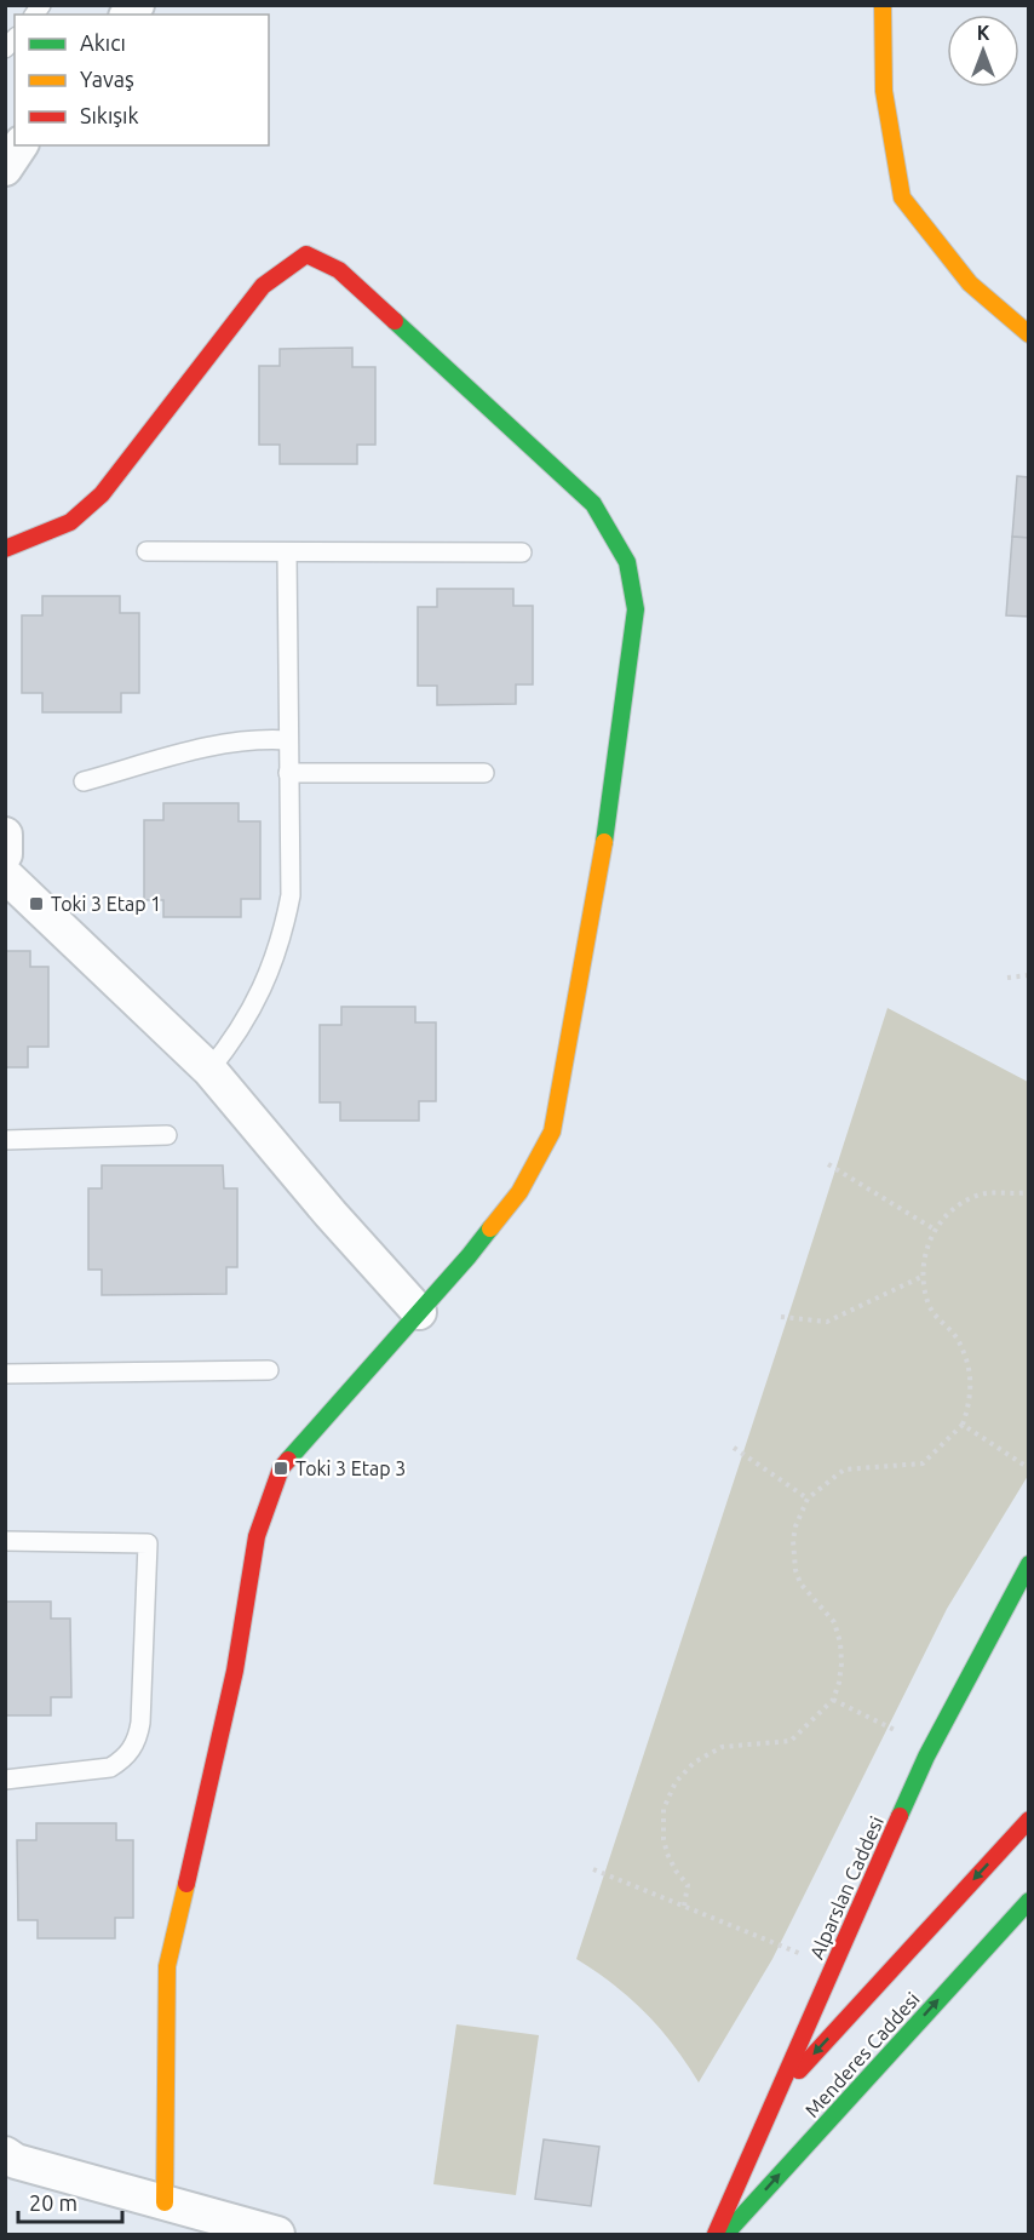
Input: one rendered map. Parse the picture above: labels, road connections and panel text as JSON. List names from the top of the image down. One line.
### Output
{"streets":{"street":["Alparslan Caddesi","Menderes Caddesi"]},"crossings":[["Alparslan Caddesi","Menderes Caddesi"]],"places":{"transit":["Toki 3 Etap 1","Toki 3 Etap 3"]},"legend":["Akıcı","Yavaş","Sıkışık"],"scale_bar":"20 m","north":"top"}
